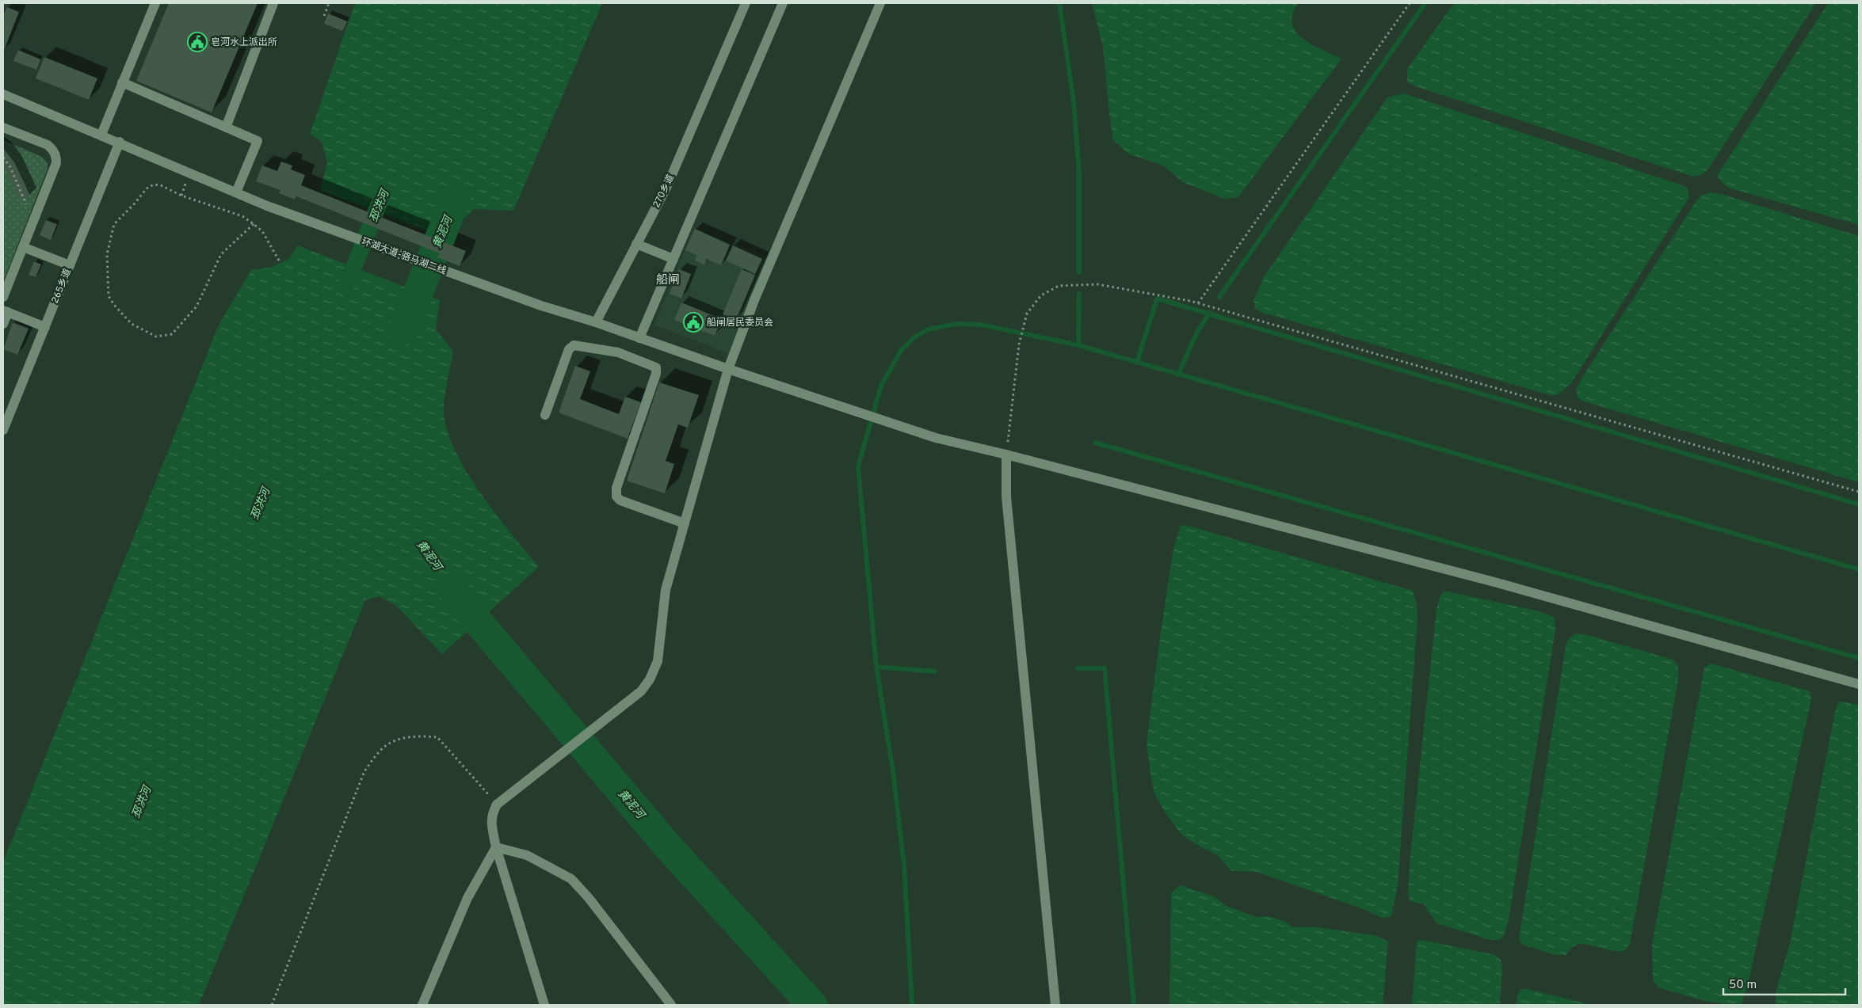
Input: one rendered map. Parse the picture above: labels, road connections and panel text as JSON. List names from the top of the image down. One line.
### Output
{"streets":{"street":["270乡道","环湖大道-骆马湖二线","265乡道"]},"crossings":[["270乡道","环湖大道-骆马湖二线"]],"districts":["船闸"],"water":["邳洪河","黄泥河"],"places":{"public building":["皂河水上派出所","船闸居民委员会"]},"scale_bar":"50 m"}
